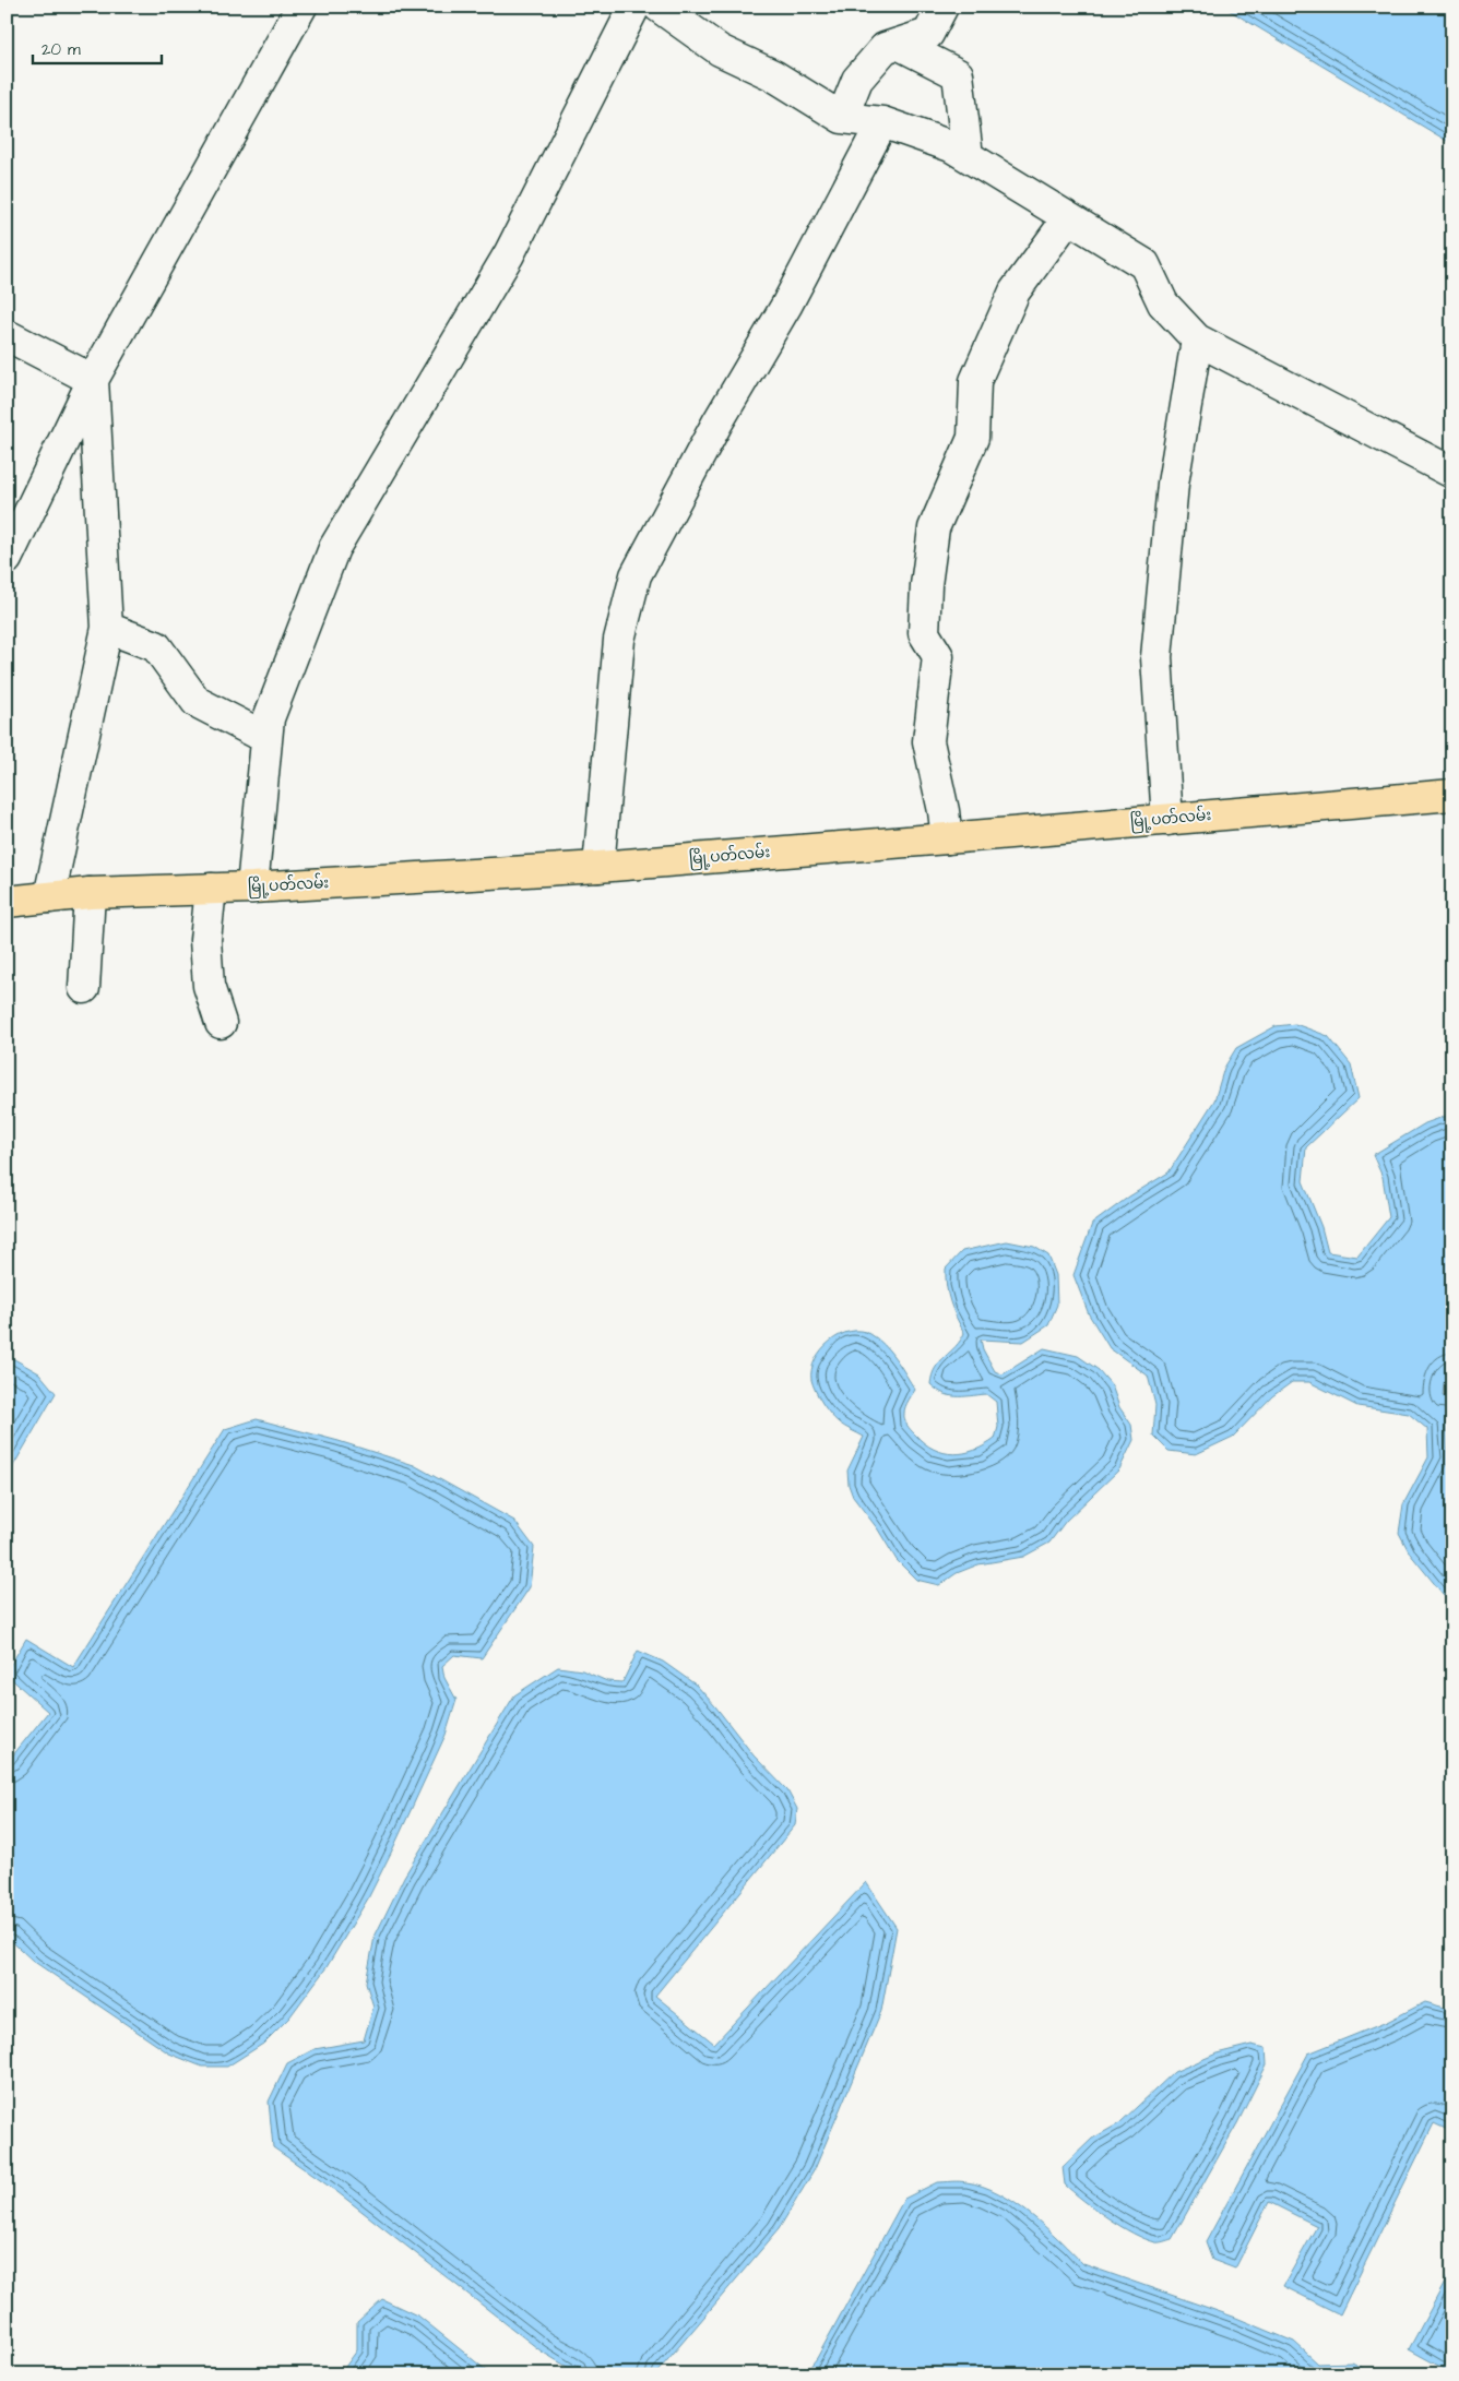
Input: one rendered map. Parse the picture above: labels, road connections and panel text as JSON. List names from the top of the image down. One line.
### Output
{"streets":{"main road":["မြို့ပတ်လမ်း"]},"scale_bar":"20 m"}
